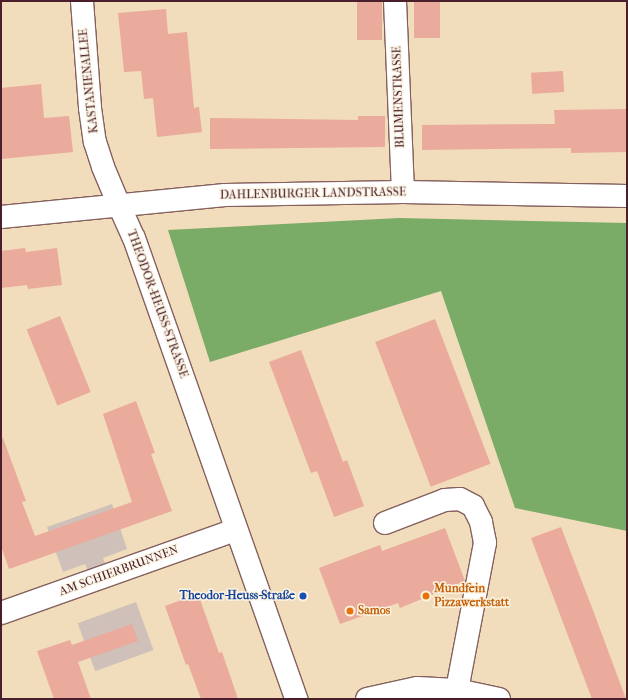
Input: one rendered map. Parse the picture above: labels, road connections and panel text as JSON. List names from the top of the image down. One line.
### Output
{"streets":{"main road":["KASTANIENALLEE","BLUMENSTRASSE","DAHLENBURGER LANDSTRASSE","THEODOR-HEUSS-STRASSE","AM SCHIERBRUNNEN"]},"crossings":[["KASTANIENALLEE","DAHLENBURGER LANDSTRASSE"],["KASTANIENALLEE","THEODOR-HEUSS-STRASSE"],["BLUMENSTRASSE","DAHLENBURGER LANDSTRASSE"],["DAHLENBURGER LANDSTRASSE","THEODOR-HEUSS-STRASSE"],["THEODOR-HEUSS-STRASSE","AM SCHIERBRUNNEN"]],"places":["Theodor-Heuss-Straße","Mundfein Pizzawerkstatt","Samos"]}
